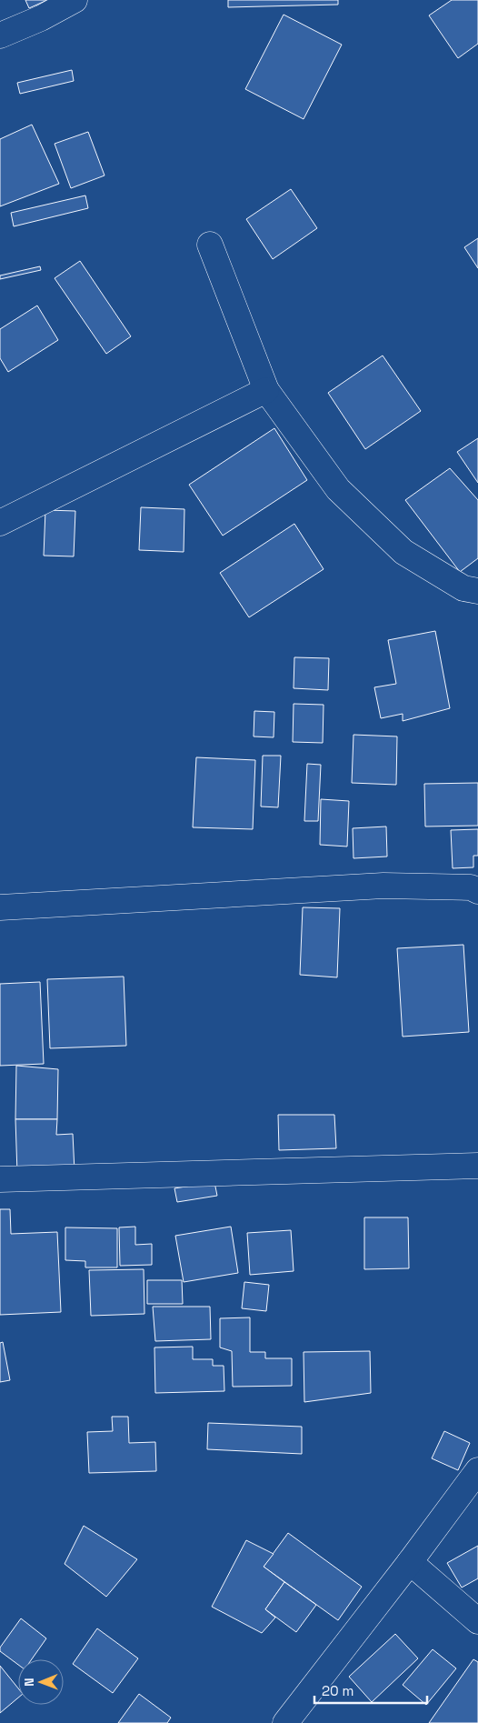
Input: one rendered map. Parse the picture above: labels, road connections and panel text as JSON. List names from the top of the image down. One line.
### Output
{"scale_bar":"20 m","north":"left"}
